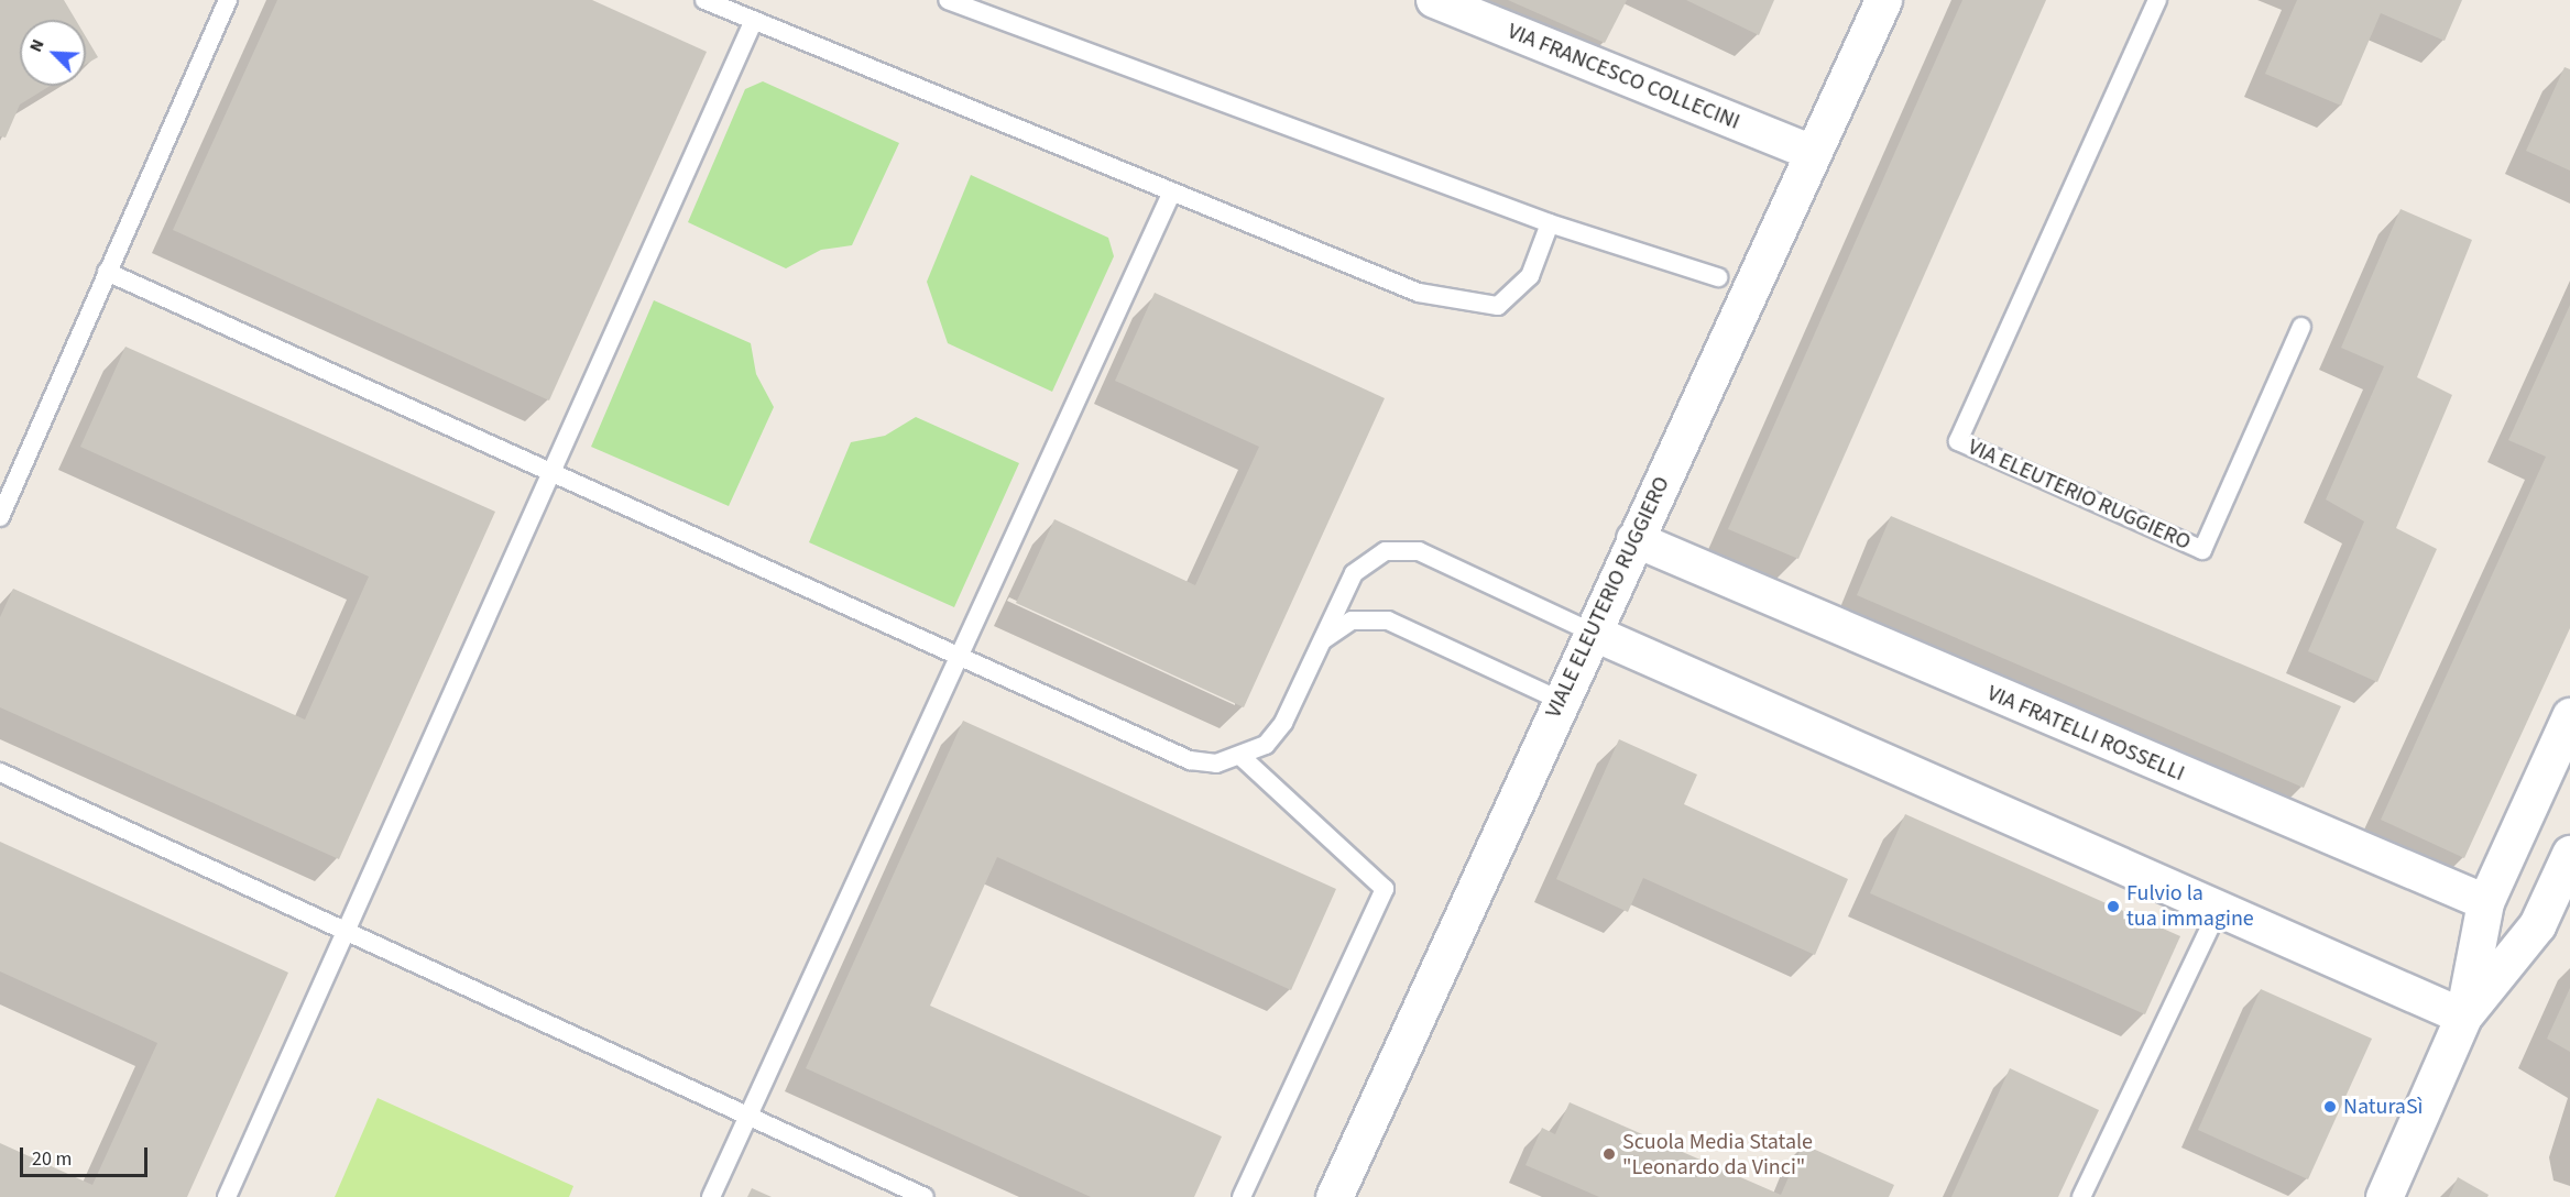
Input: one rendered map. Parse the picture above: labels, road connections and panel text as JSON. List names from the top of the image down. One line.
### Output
{"streets":{"street":["VIA FRANCESCO COLLECINI","VIALE ELEUTERIO RUGGIERO","VIA FRATELLI ROSSELLI"],"lane":["VIA ELEUTERIO RUGGIERO"]},"crossings":[["VIA FRANCESCO COLLECINI","VIALE ELEUTERIO RUGGIERO"],["VIALE ELEUTERIO RUGGIERO","VIA FRATELLI ROSSELLI"]],"places":["Fulvio la tua immagine","NaturaSì","Scuola Media Statale \"Leonardo da Vinci\""],"scale_bar":"20 m","north":"top left"}
